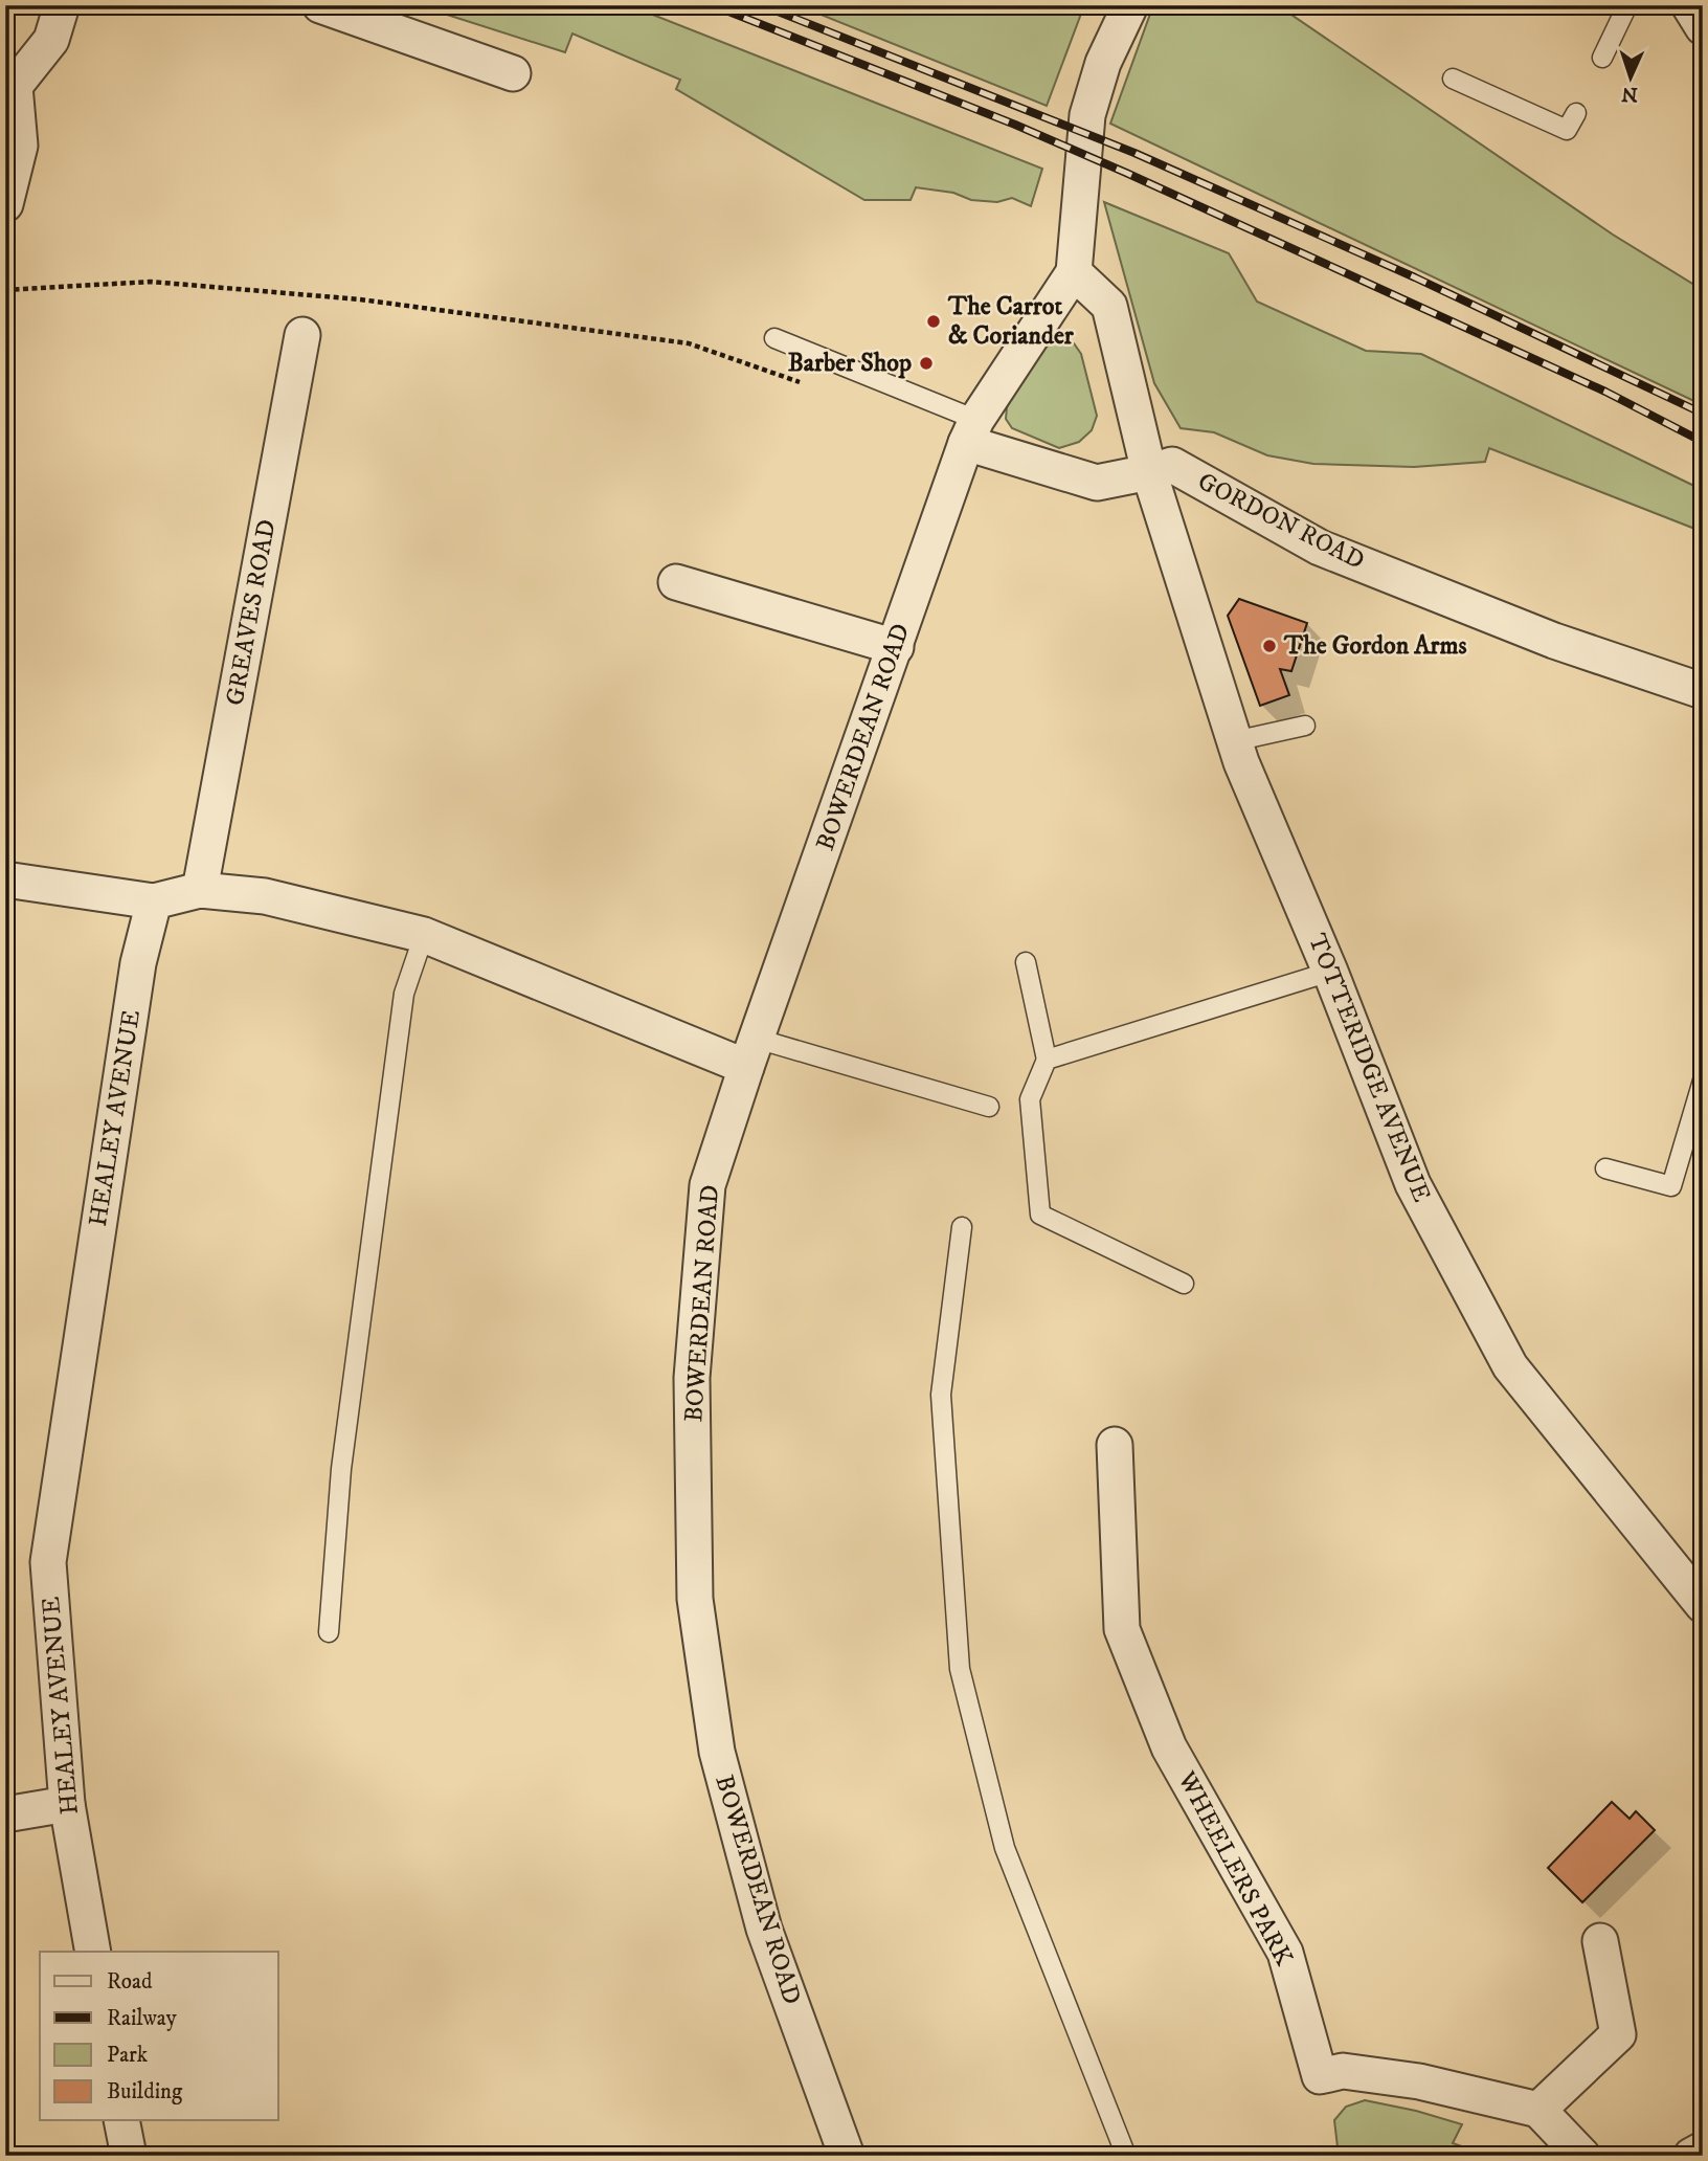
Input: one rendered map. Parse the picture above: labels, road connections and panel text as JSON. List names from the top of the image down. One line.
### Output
{"streets":{"street":["GORDON ROAD","GREAVES ROAD","BOWERDEAN ROAD","TOTTERIDGE AVENUE","HEALEY AVENUE","WHEELERS PARK"]},"crossings":[["GORDON ROAD","TOTTERIDGE AVENUE"]],"places":["The Carrot & Coriander","Barber Shop","The Gordon Arms"],"legend":["Road","Railway","Park","Building"],"north":"bottom"}
